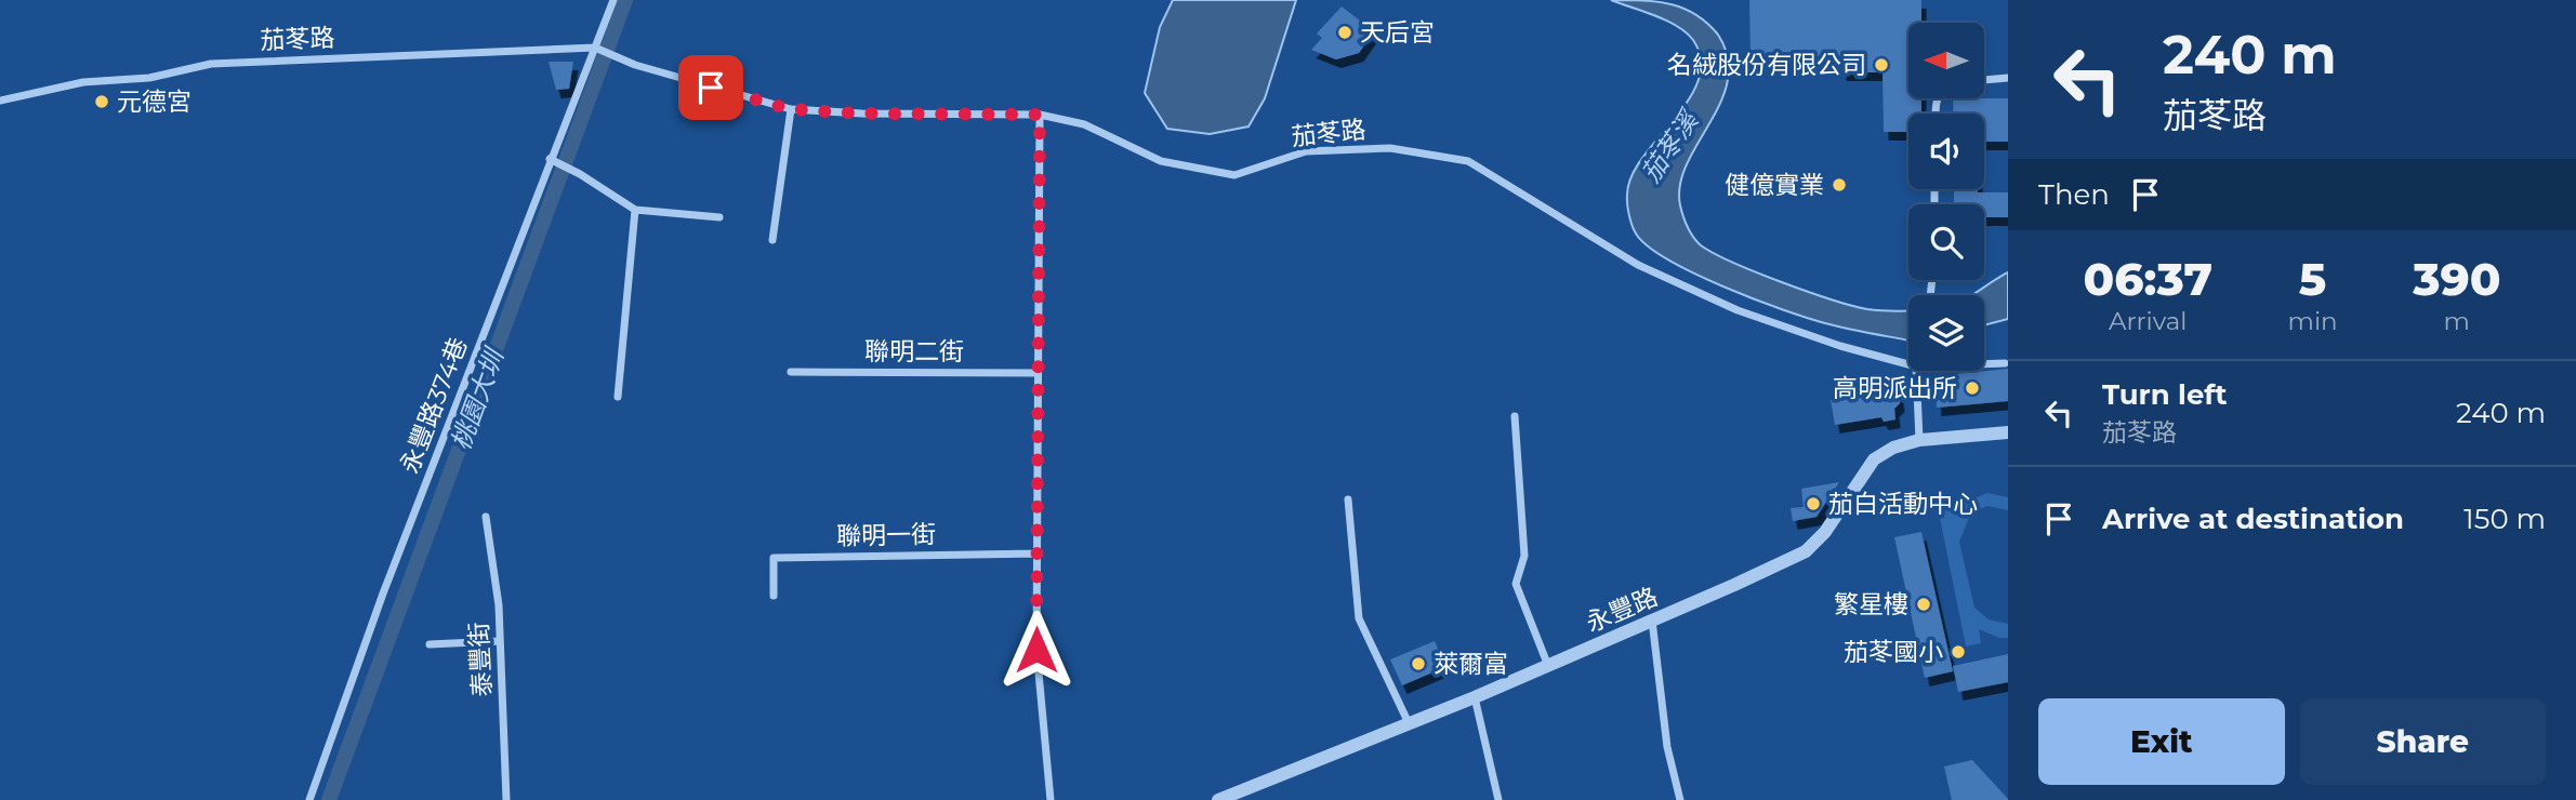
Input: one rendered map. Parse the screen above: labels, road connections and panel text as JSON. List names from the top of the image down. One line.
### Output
{"streets":{"street":["茄苳路","聯明二街","永豐路374巷","聯明一街","永豐路","泰豐街"]},"crossings":[["茄苳路","永豐路374巷"]],"water":["茄苳溪","桃園大圳"],"places":["天后宮","名絨股份有限公司","元德宮","健億實業","高明派出所","茄白活動中心","繁星樓","茄苳國小","萊爾富"],"north":"left","page":{"turn":["240 m","茄苳路"],"then":"Then","eta":["06:37","Arrival","5","min","390","m"],"list":[{"name":"Turn left","note":"茄苳路","value":"240 m"},{"name":"Arrive at destination","value":"150 m"}],"buttons":["Exit","Share"]}}
